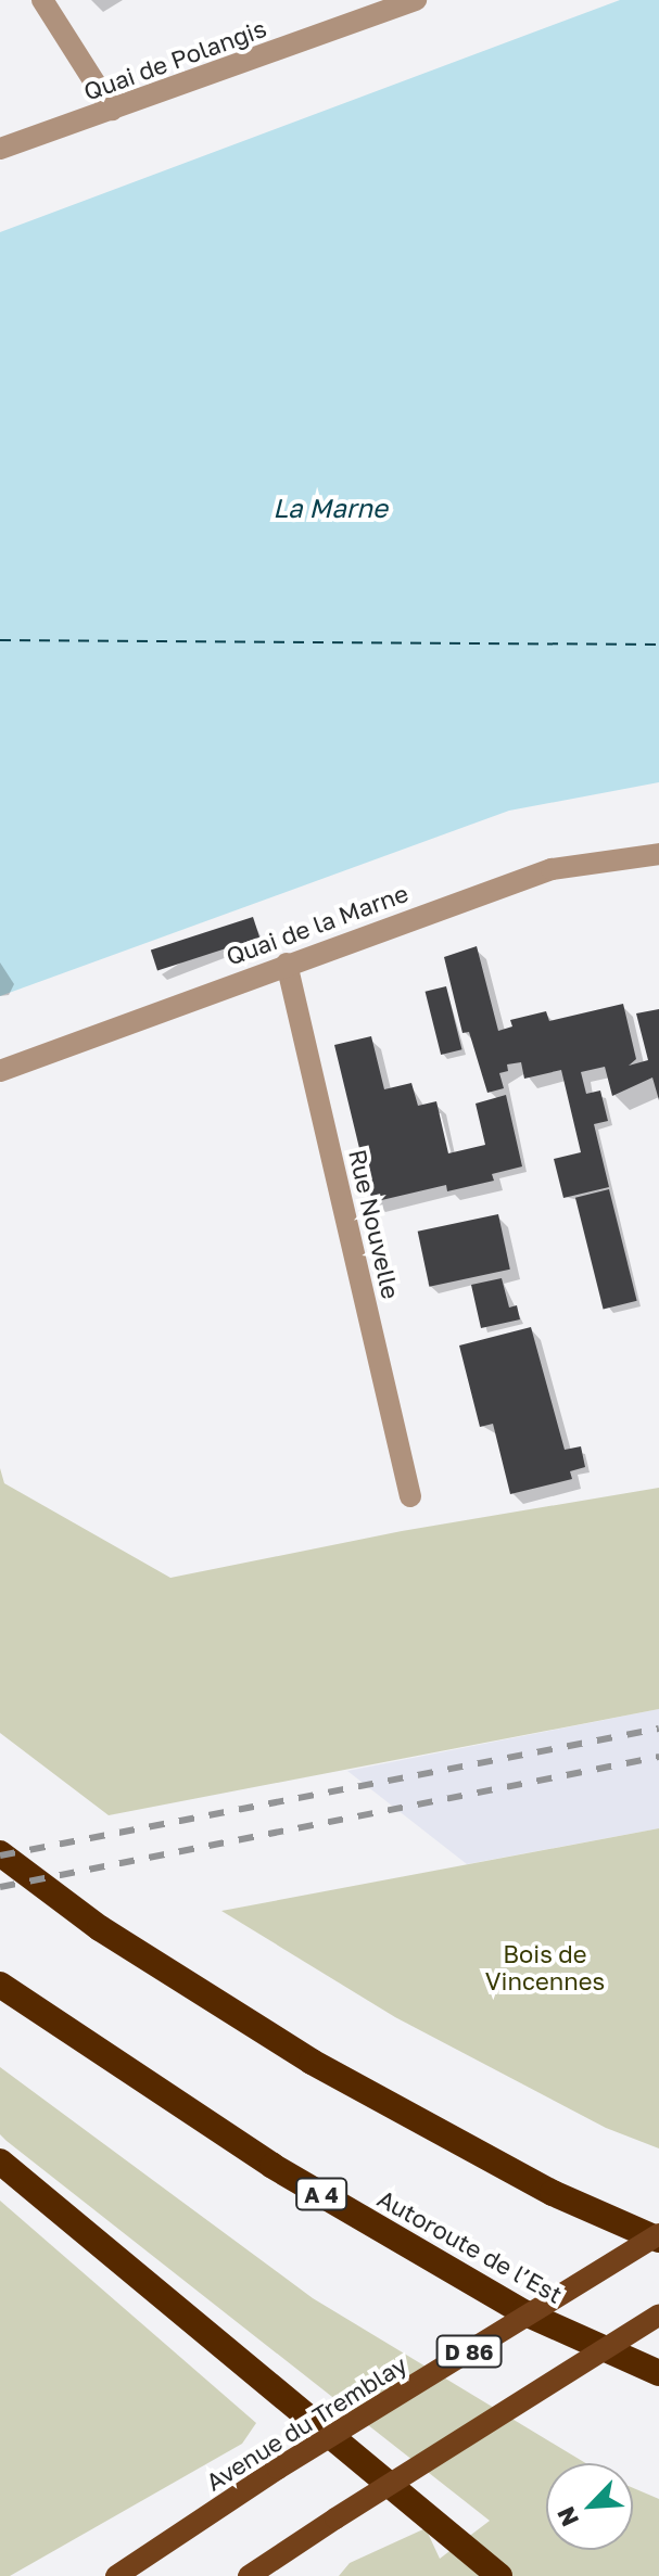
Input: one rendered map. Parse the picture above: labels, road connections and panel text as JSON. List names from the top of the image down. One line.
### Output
{"streets":{"highway":["A 4","Autoroute de l’Est"],"main road":["D 86","Avenue du Tremblay"],"street":["Quai de Polangis","Quai de la Marne","Rue Nouvelle"]},"crossings":[["Quai de la Marne","Rue Nouvelle"]],"water":["La Marne"],"parks":["Bois de Vincennes"],"north":"bottom left"}
